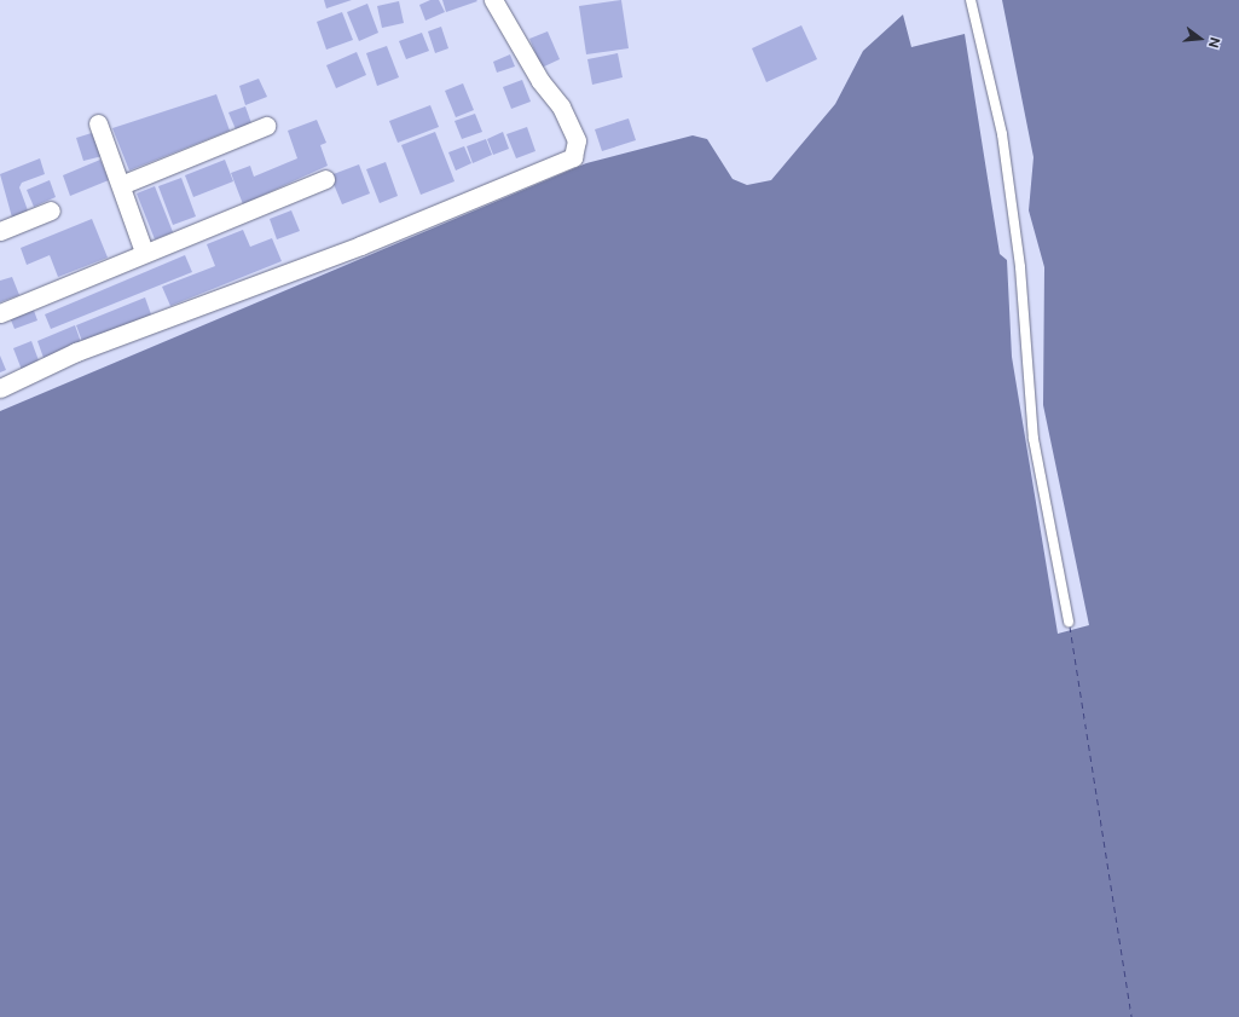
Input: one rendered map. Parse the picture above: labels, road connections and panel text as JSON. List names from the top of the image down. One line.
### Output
{"north":"right"}
